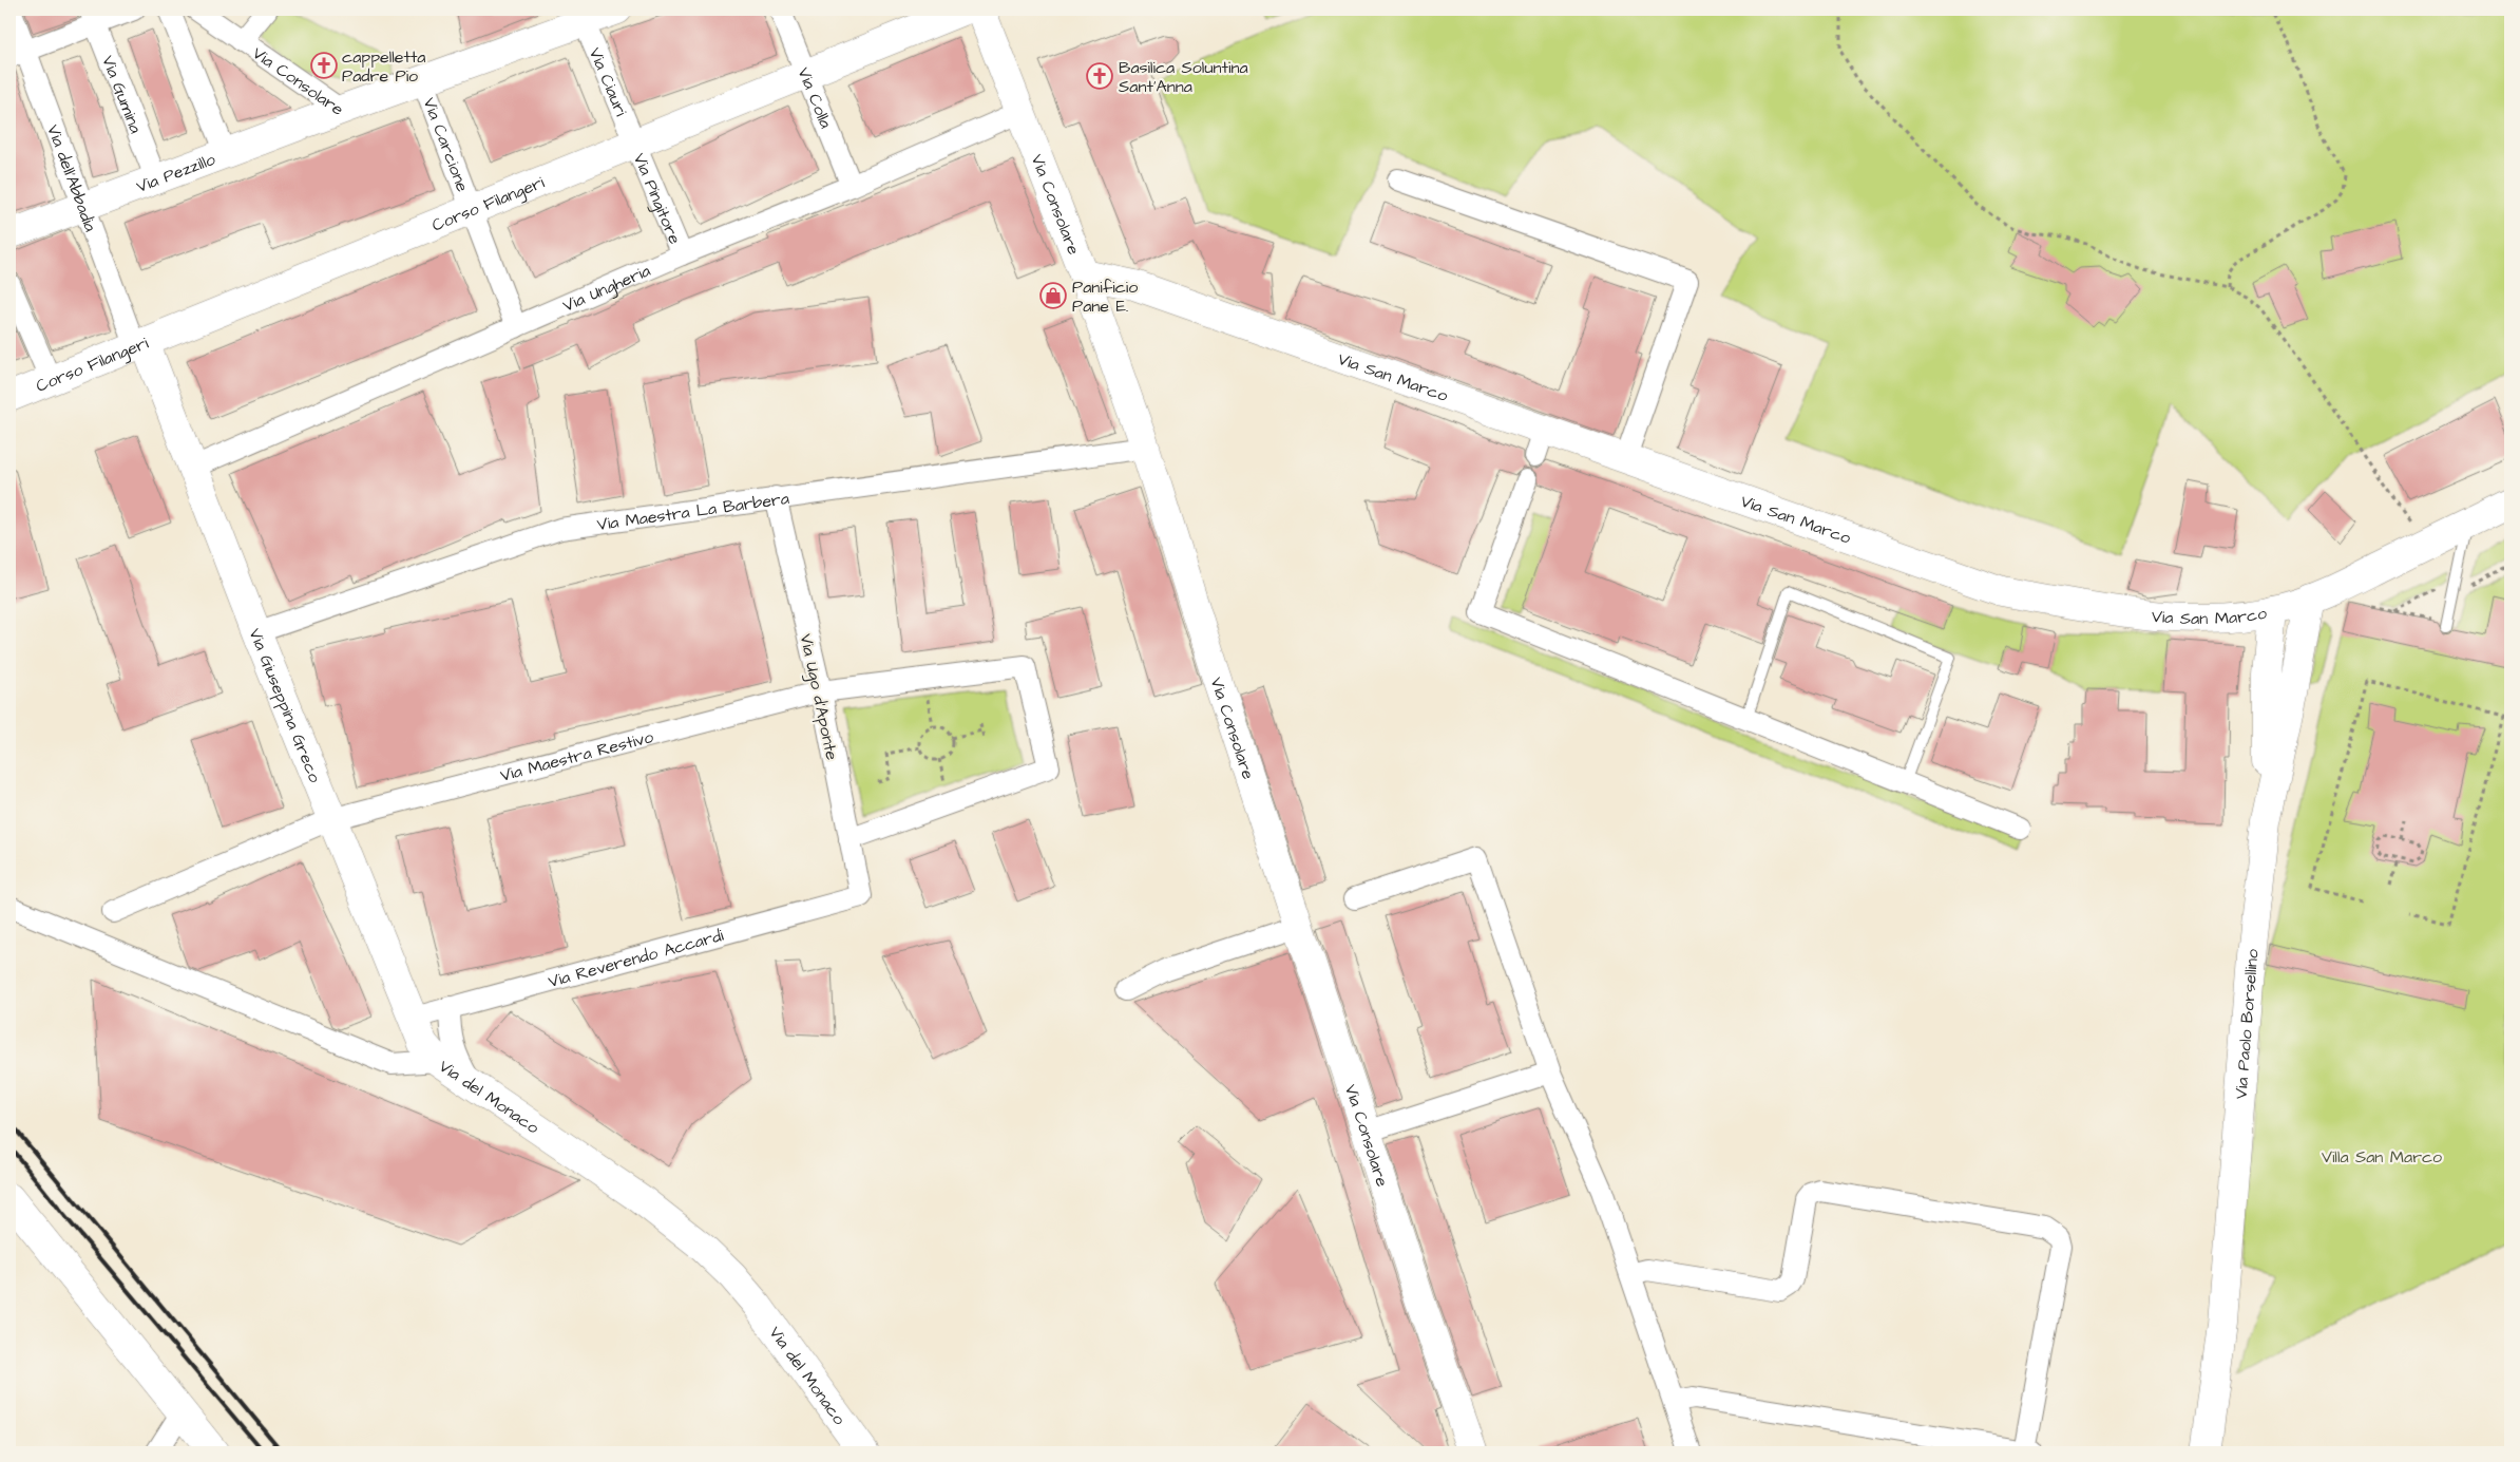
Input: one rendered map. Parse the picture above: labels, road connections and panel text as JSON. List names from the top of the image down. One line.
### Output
{"streets":{"street":["Via Consolare","Via Ciauri","Via Gumina","Via Colla","Via Carcione","Via Pezzillo","Via dell'Abbadia","Via Pingitore","Corso Filangeri","Via Ungheria","Via San Marco","Via Maestra La Barbera","Via Ugo d'Aponte","Via Giuseppina Greco","Via Maestra Restivo","Via Reverendo Accardi","Via Paolo Borsellino","Via del Monaco"]},"crossings":[["Via Consolare","Via Ciauri"],["Via Consolare","Via Carcione"],["Via Consolare","Via Pezzillo"],["Via Consolare","Via Ungheria"],["Via Consolare","Via San Marco"],["Via Consolare","Via Maestra La Barbera"],["Via Ciauri","Via Pingitore"],["Via Ciauri","Corso Filangeri"],["Via Gumina","Via Pezzillo"],["Via Colla","Corso Filangeri"],["Via Colla","Via Ungheria"],["Via Carcione","Corso Filangeri"],["Via Carcione","Via Ungheria"],["Via Pezzillo","Via dell'Abbadia"],["Via dell'Abbadia","Corso Filangeri"],["Via dell'Abbadia","Via Giuseppina Greco"],["Via Pingitore","Corso Filangeri"],["Via Pingitore","Via Ungheria"],["Corso Filangeri","Via Giuseppina Greco"],["Via Ungheria","Via Giuseppina Greco"],["Via San Marco","Via Paolo Borsellino"],["Via Maestra La Barbera","Via Ugo d'Aponte"],["Via Maestra La Barbera","Via Giuseppina Greco"],["Via Ugo d'Aponte","Via Maestra Restivo"],["Via Ugo d'Aponte","Via Reverendo Accardi"],["Via Giuseppina Greco","Via Maestra Restivo"],["Via Giuseppina Greco","Via Reverendo Accardi"],["Via Giuseppina Greco","Via del Monaco"]],"parks":["Villa San Marco"],"places":{"church":["cappelletta Padre Pio","Basilica Soluntina Sant'Anna"],"shop":["Panificio Pane E."]}}
